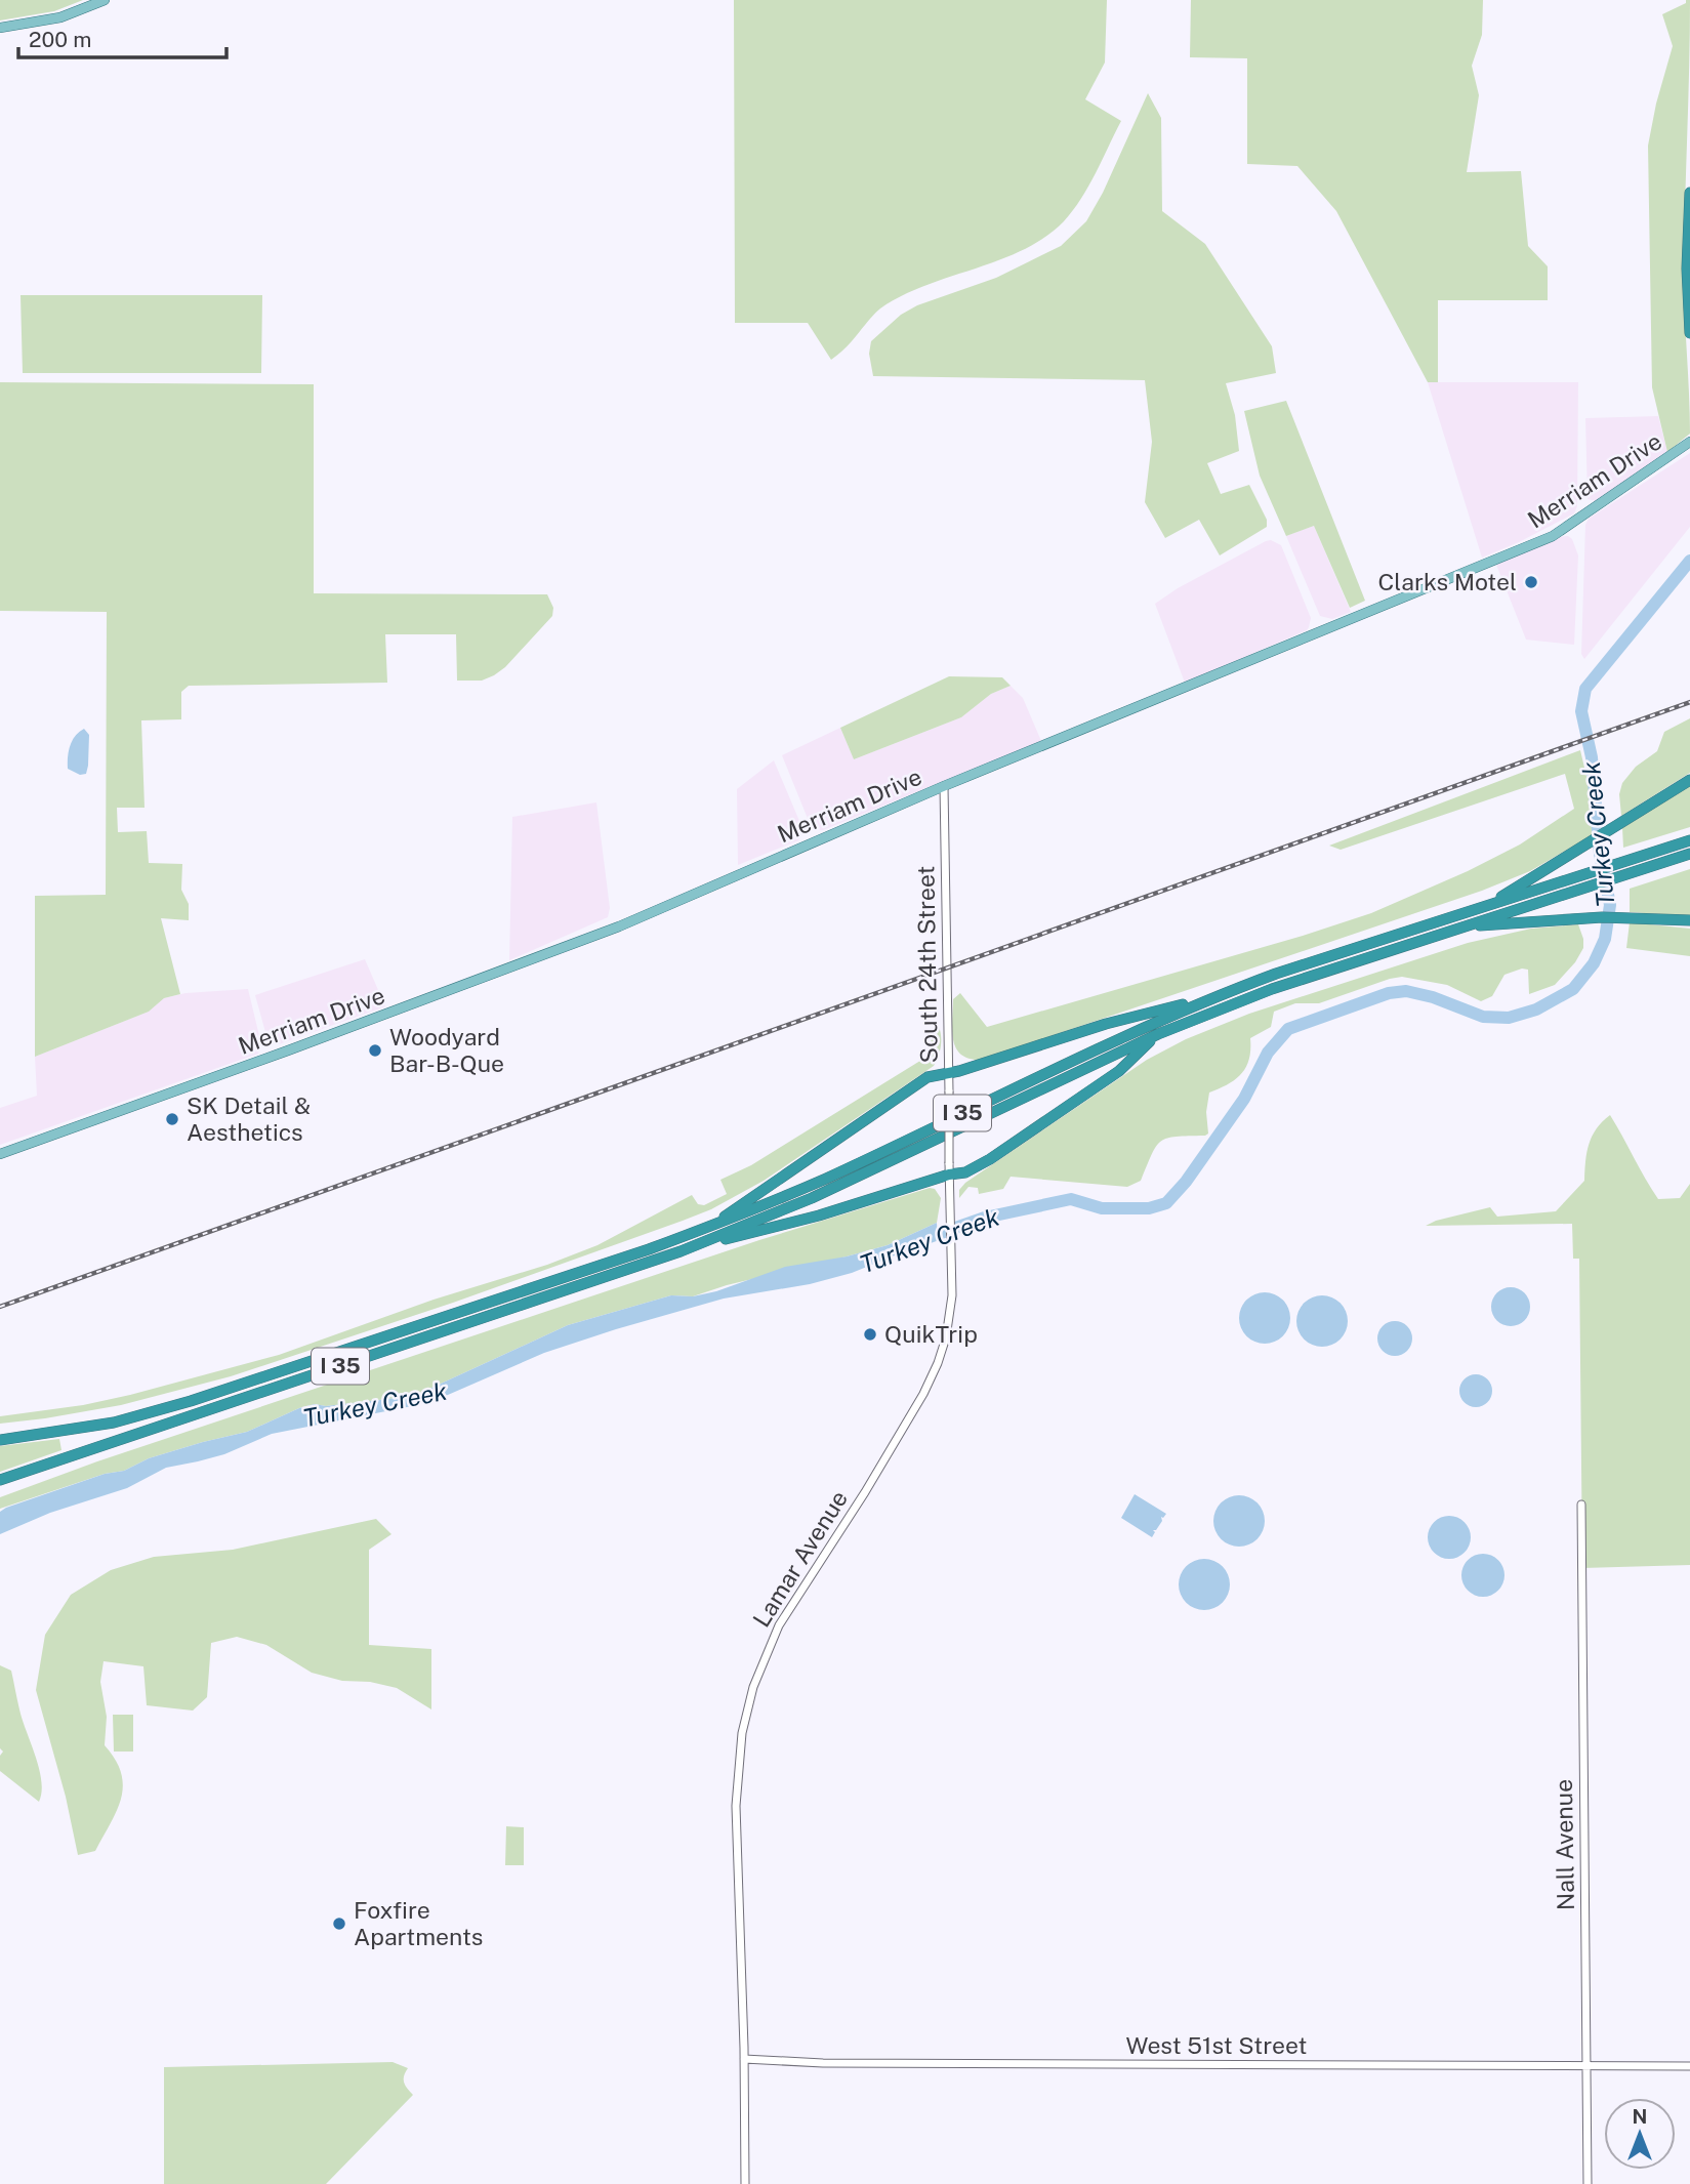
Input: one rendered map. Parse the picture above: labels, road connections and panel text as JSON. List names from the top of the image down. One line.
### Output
{"streets":{"highway":["I 35"],"main road":["Merriam Drive"],"street":["South 24th Street","Lamar Avenue","Nall Avenue","West 51st Street"]},"crossings":[["Merriam Drive","South 24th Street"],["South 24th Street","Lamar Avenue"],["Lamar Avenue","West 51st Street"],["Nall Avenue","West 51st Street"]],"water":["Turkey Creek"],"places":["Clarks Motel","Woodyard Bar-B-Que","SK Detail & Aesthetics","QuikTrip","Foxfire Apartments"],"scale_bar":"200 m","north":"top"}
